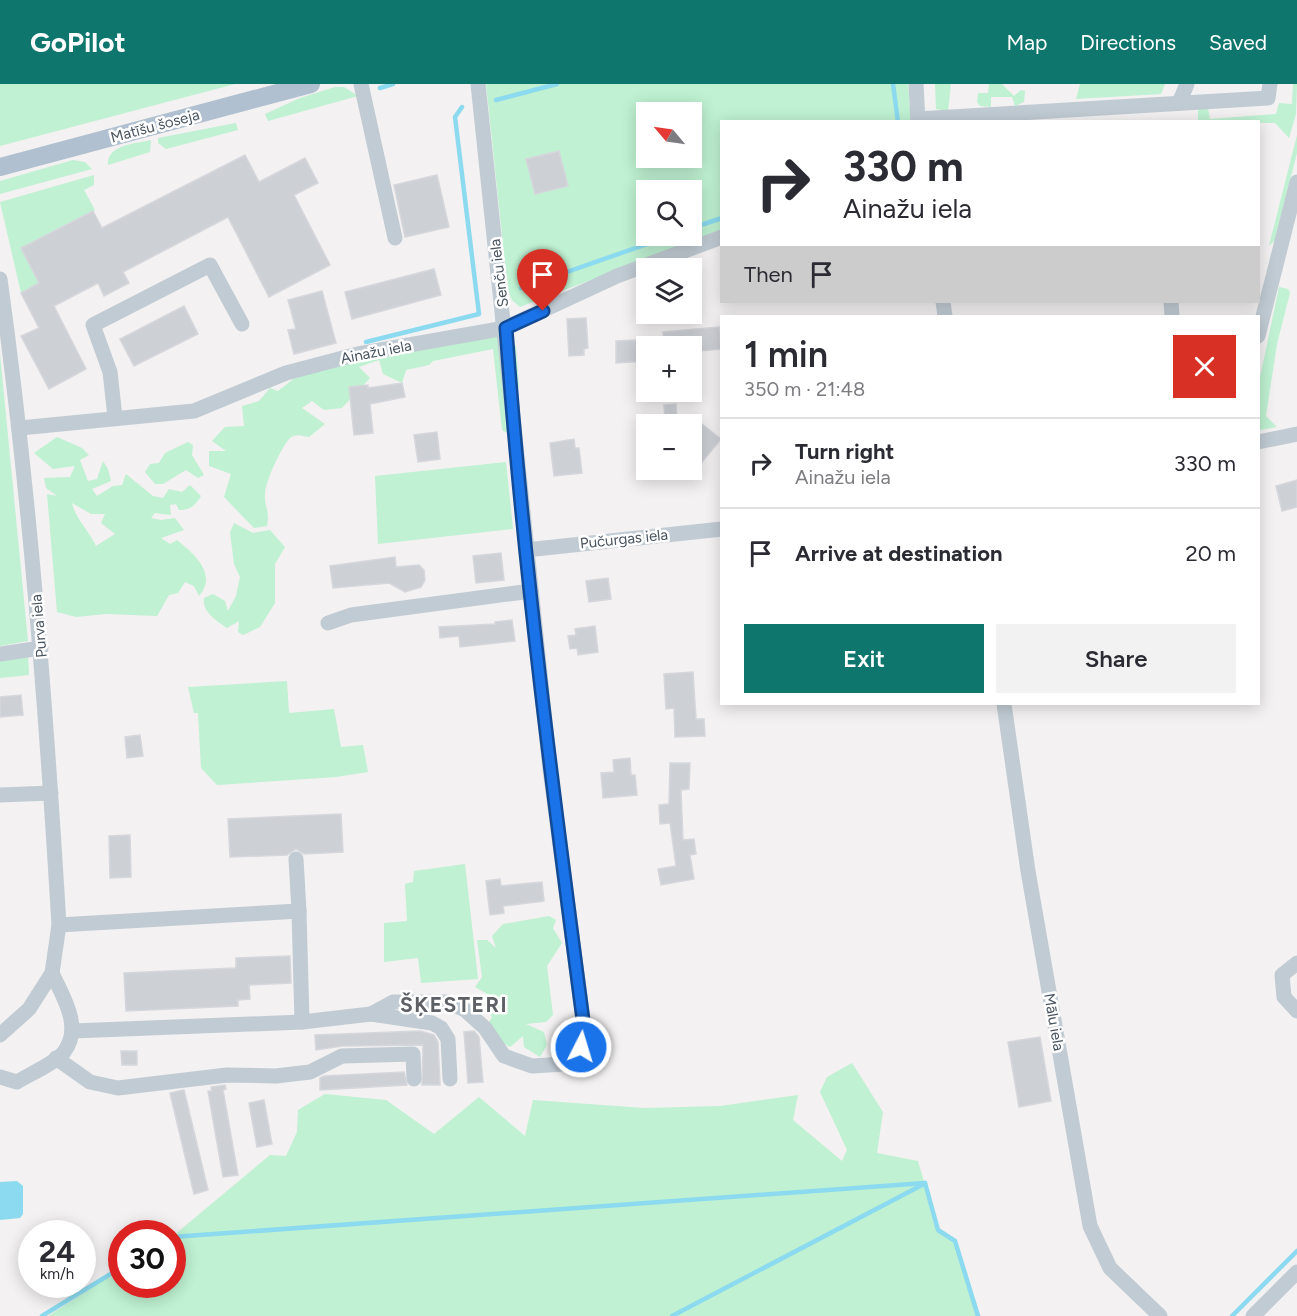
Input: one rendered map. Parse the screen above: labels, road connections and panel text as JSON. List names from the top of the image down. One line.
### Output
{"streets":{"main road":["Matīšu šoseja"],"street":["Senču iela","Ainažu iela","Pučurgas iela","Purva iela","Mālu iela"]},"crossings":[["Senču iela","Ainažu iela"],["Senču iela","Pučurgas iela"],["Ainažu iela","Purva iela"]],"districts":["ŠĶESTERI"],"north":"top left","page":{"header":"GoPilot","nav":["Map","Directions","Saved"],"map_buttons":["+","−"],"turn":["330 m","Ainažu iela"],"then":"Then","heading":["1 min","350 m · 21:48"],"list":[{"name":"Turn right","note":"Ainažu iela","value":"330 m"},{"name":"Arrive at destination","value":"20 m"}],"buttons":["Exit","Share"],"speed":"24 km/h","limit":"30"}}
